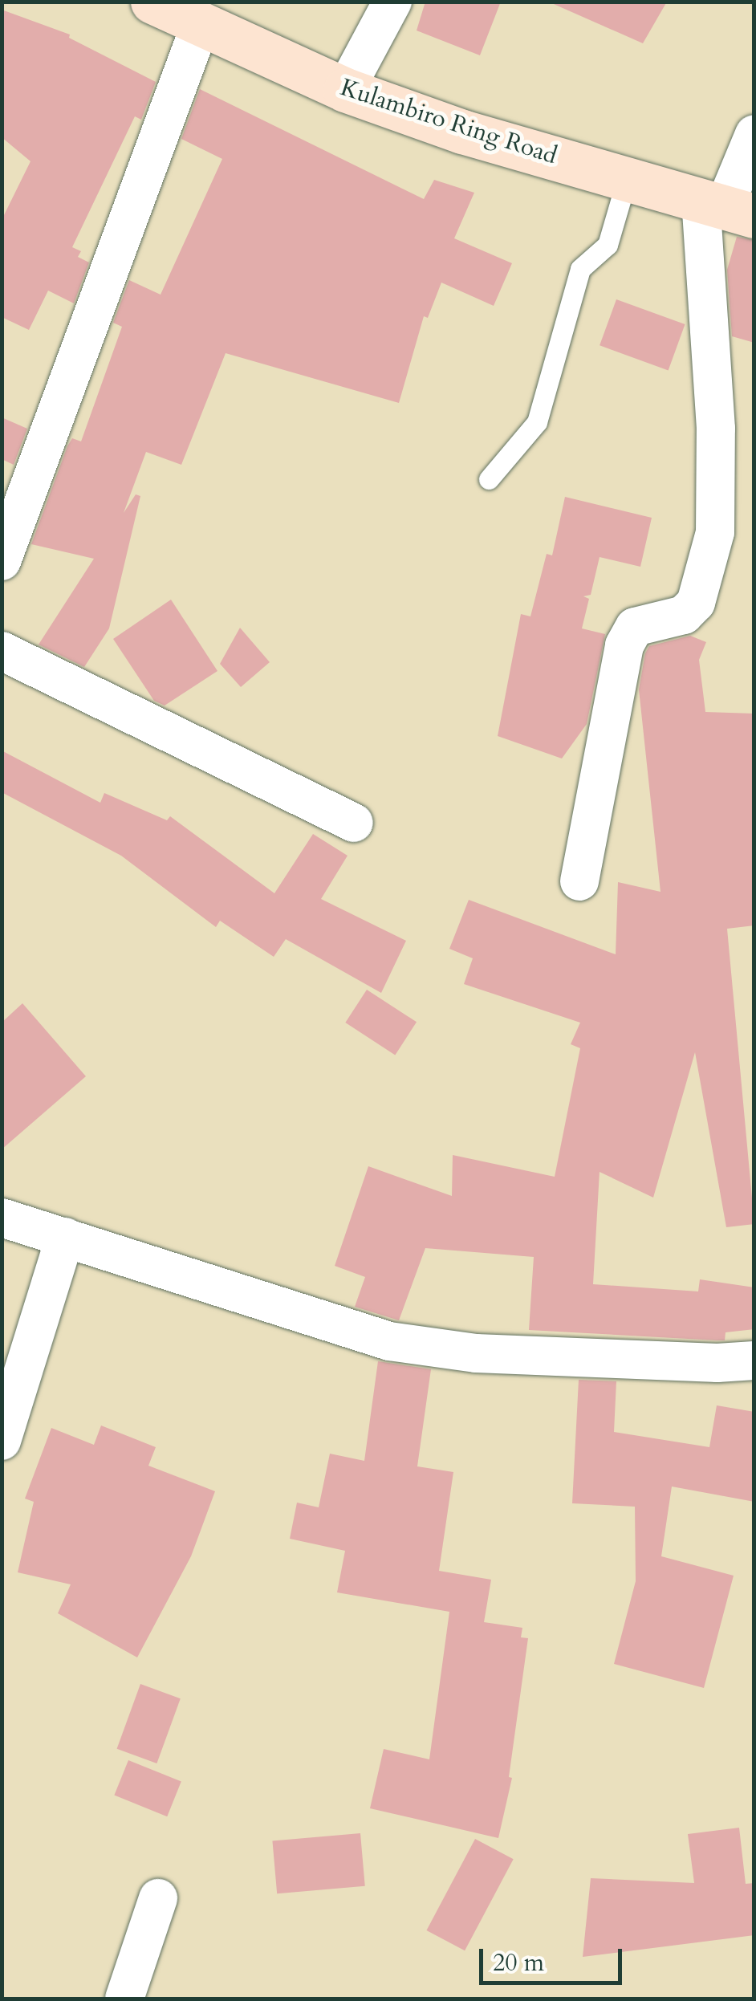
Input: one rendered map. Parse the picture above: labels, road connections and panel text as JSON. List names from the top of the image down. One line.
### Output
{"streets":{"street":["Kulambiro Ring Road"]},"scale_bar":"20 m"}
